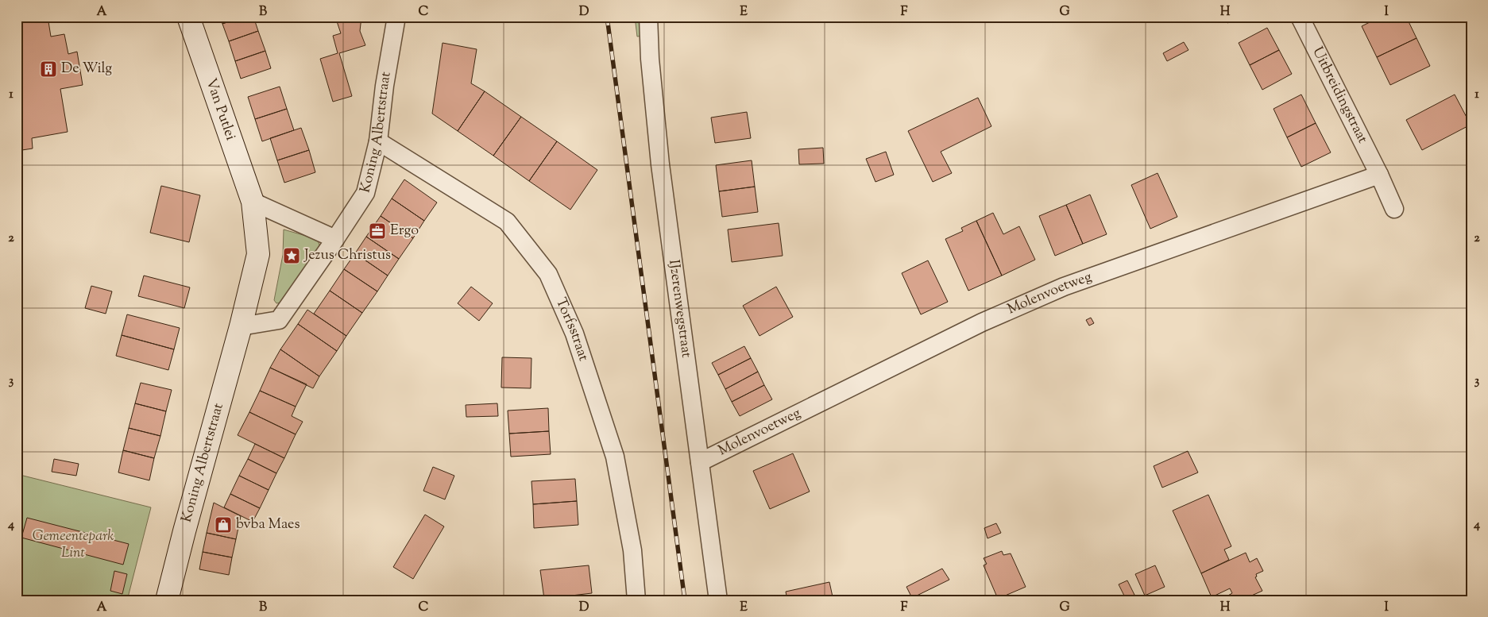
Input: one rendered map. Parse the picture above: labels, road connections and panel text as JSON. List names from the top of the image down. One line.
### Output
{"streets":{"street":["Uitbreidingstraat","Van Putlei","Koning Albertstraat","Molenvoetweg","IJzerenwegstraat","Torfsstraat"]},"crossings":[["Uitbreidingstraat","Molenvoetweg"],["Van Putlei","Koning Albertstraat"],["Koning Albertstraat","Torfsstraat"],["Molenvoetweg","IJzerenwegstraat"]],"parks":["Gemeentepark Lint"],"places":{"building":["De Wilg"],"office":["Ergo"],"place":["Jezus Christus"],"shop":["bvba Maes"]},"grid":{"columns":["A","B","C","D","E","F","G","H","I"],"rows":["1","2","3","4"]}}
